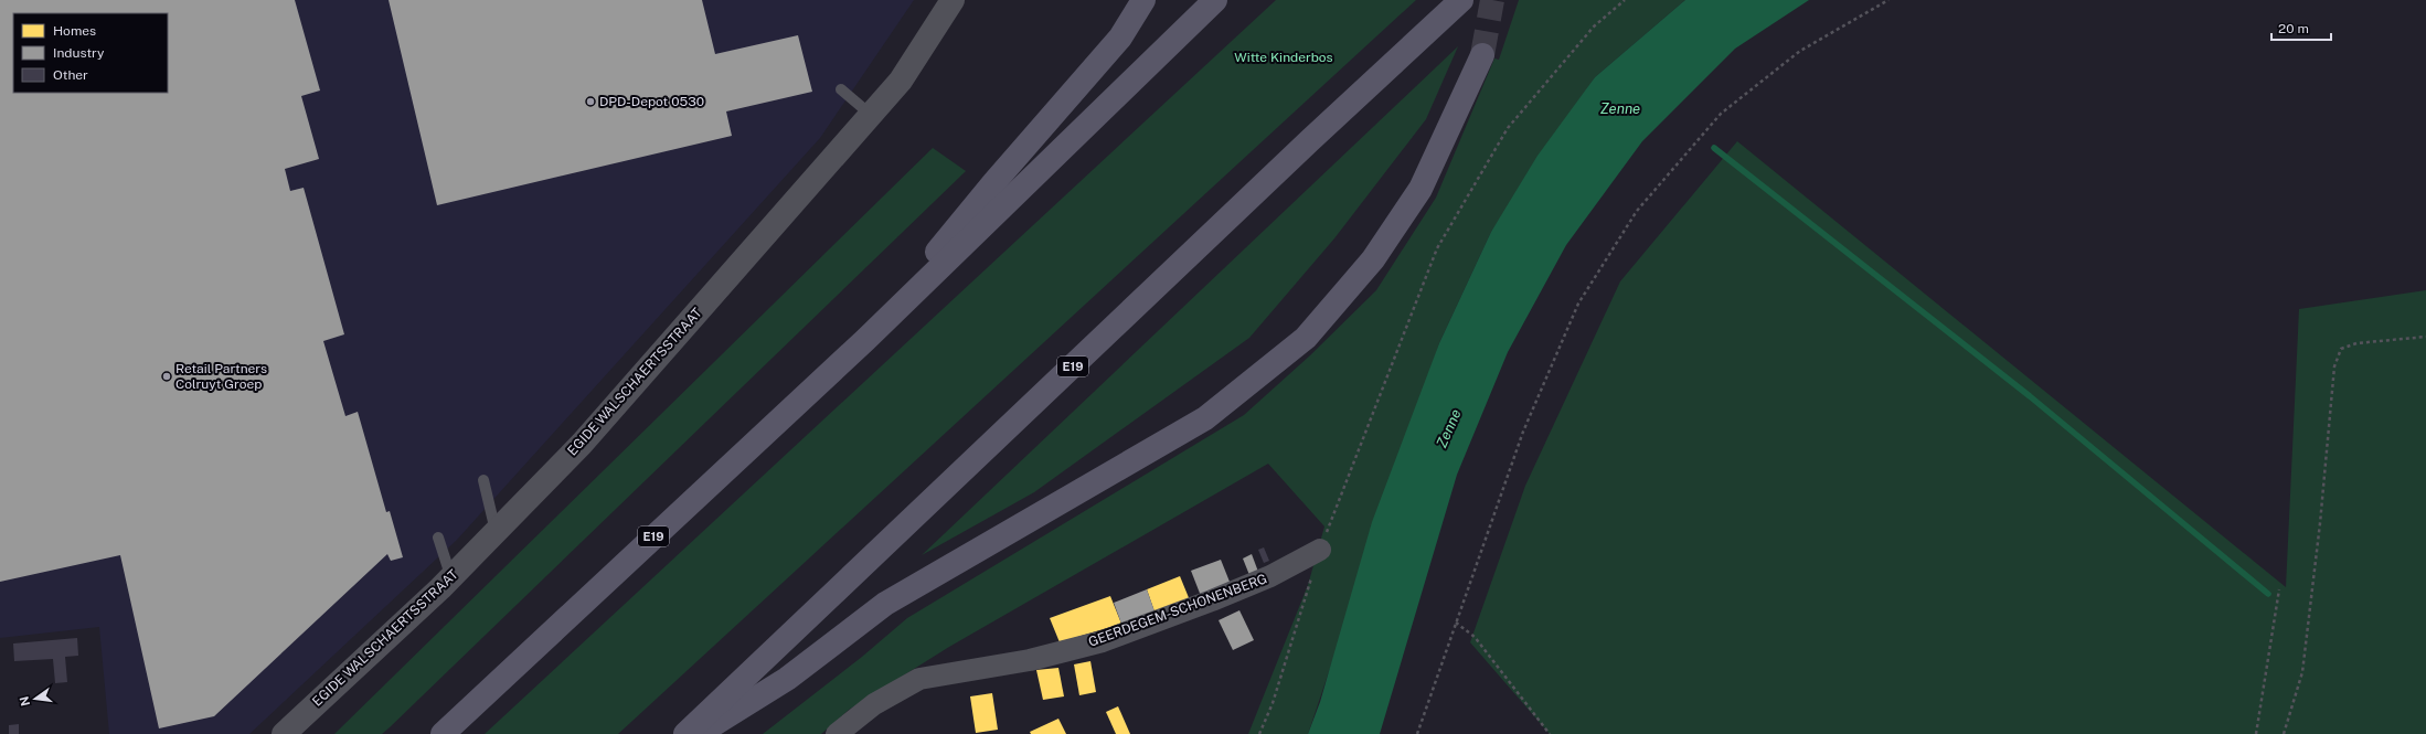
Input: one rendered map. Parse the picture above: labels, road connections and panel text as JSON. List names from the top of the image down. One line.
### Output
{"streets":{"highway":["E19"],"main road":["EGIDE WALSCHAERTSSTRAAT"],"street":["GEERDEGEM-SCHONENBERG"]},"water":["Zenne"],"parks":["Witte Kinderbos"],"places":["DPD-Depot 0530","Retail Partners Colruyt Groep"],"legend":["Homes","Industry","Other"],"scale_bar":"20 m","north":"left"}
